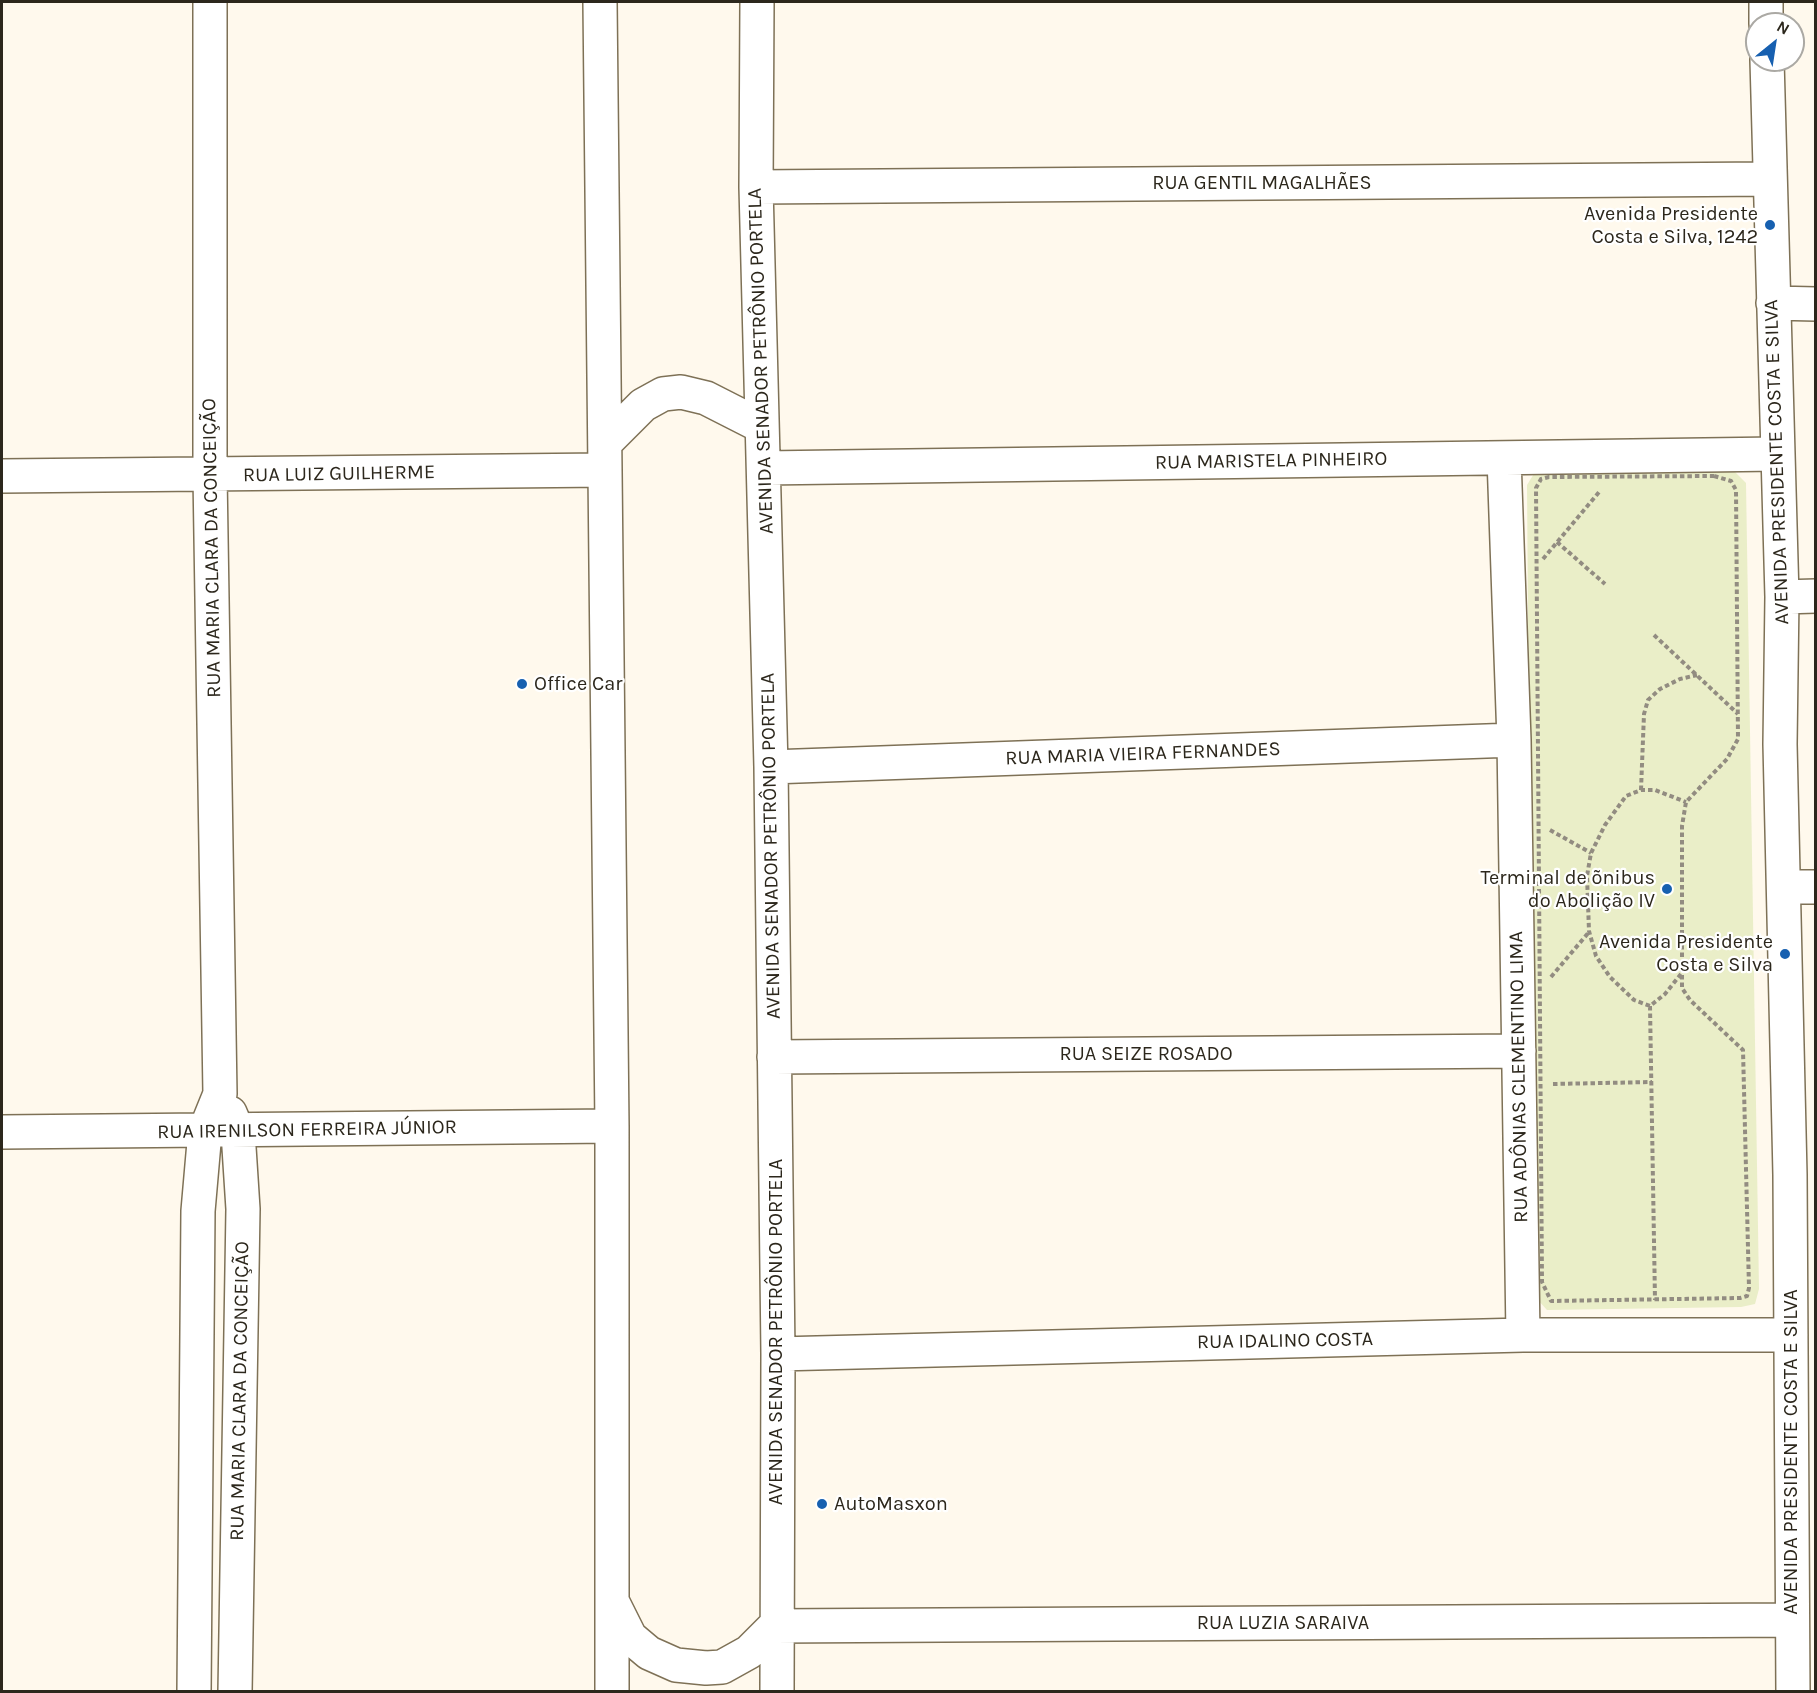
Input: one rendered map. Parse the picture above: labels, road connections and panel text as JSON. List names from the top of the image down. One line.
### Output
{"streets":{"street":["RUA GENTIL MAGALHÃES","AVENIDA SENADOR PETRÔNIO PORTELA","RUA MARISTELA PINHEIRO","AVENIDA PRESIDENTE COSTA E SILVA","RUA LUIZ GUILHERME","RUA MARIA CLARA DA CONCEIÇÃO","RUA MARIA VIEIRA FERNANDES","RUA SEIZE ROSADO","RUA ADÔNIAS CLEMENTINO LIMA","RUA IRENILSON FERREIRA JÚNIOR","RUA IDALINO COSTA","RUA LUZIA SARAIVA"]},"crossings":[["RUA GENTIL MAGALHÃES","AVENIDA SENADOR PETRÔNIO PORTELA"],["RUA GENTIL MAGALHÃES","AVENIDA PRESIDENTE COSTA E SILVA"],["AVENIDA SENADOR PETRÔNIO PORTELA","RUA MARISTELA PINHEIRO"],["AVENIDA SENADOR PETRÔNIO PORTELA","RUA MARIA VIEIRA FERNANDES"],["AVENIDA SENADOR PETRÔNIO PORTELA","RUA SEIZE ROSADO"],["AVENIDA SENADOR PETRÔNIO PORTELA","RUA IDALINO COSTA"],["AVENIDA SENADOR PETRÔNIO PORTELA","RUA LUZIA SARAIVA"],["RUA MARISTELA PINHEIRO","AVENIDA PRESIDENTE COSTA E SILVA"],["RUA MARISTELA PINHEIRO","RUA ADÔNIAS CLEMENTINO LIMA"],["AVENIDA PRESIDENTE COSTA E SILVA","RUA IDALINO COSTA"],["AVENIDA PRESIDENTE COSTA E SILVA","RUA LUZIA SARAIVA"],["RUA LUIZ GUILHERME","RUA MARIA CLARA DA CONCEIÇÃO"],["RUA MARIA CLARA DA CONCEIÇÃO","RUA IRENILSON FERREIRA JÚNIOR"],["RUA MARIA VIEIRA FERNANDES","RUA ADÔNIAS CLEMENTINO LIMA"],["RUA SEIZE ROSADO","RUA ADÔNIAS CLEMENTINO LIMA"],["RUA ADÔNIAS CLEMENTINO LIMA","RUA IDALINO COSTA"]],"places":["Avenida Presidente Costa e Silva, 1242","Office Car","Terminal de õnibus do Abolição IV","Avenida Presidente Costa e Silva","AutoMasxon"],"north":"top right"}
